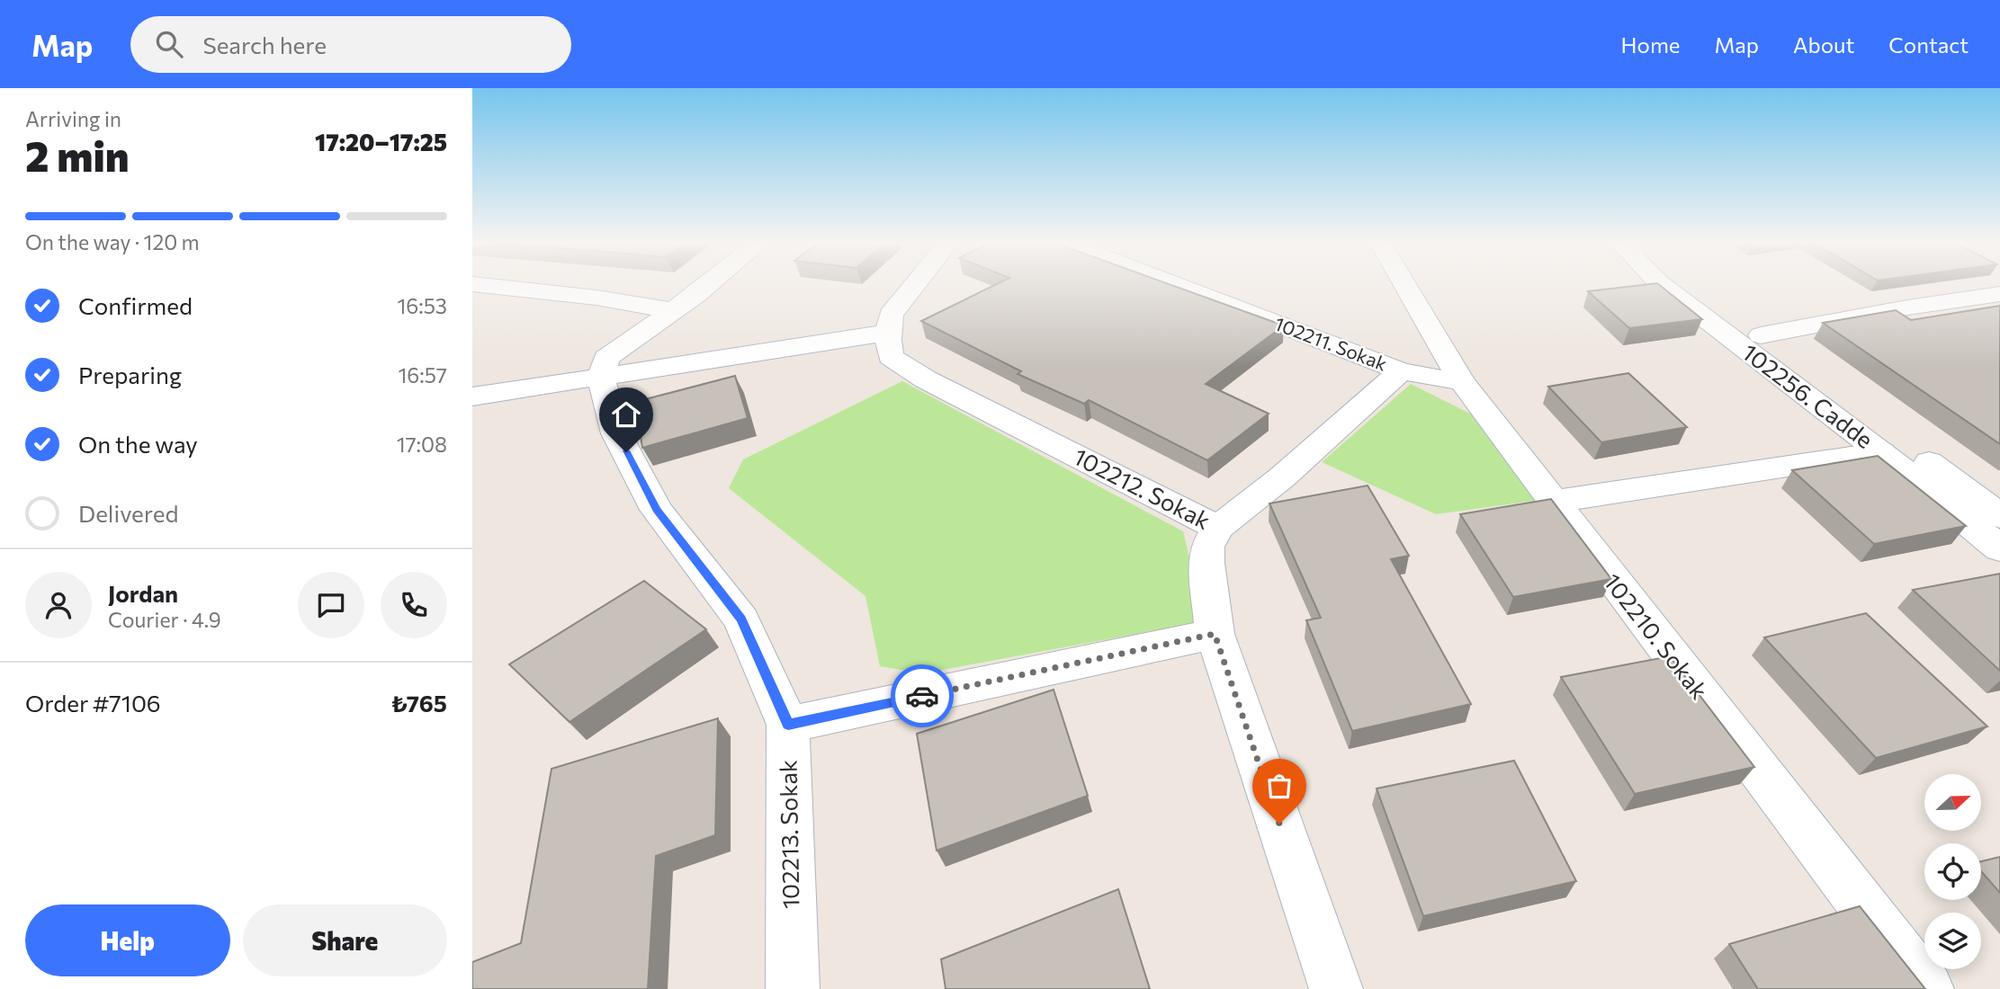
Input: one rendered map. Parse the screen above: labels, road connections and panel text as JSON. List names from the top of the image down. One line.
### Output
{"streets":{"street":["102211. Sokak","102256. Cadde","102212. Sokak","102210. Sokak","102213. Sokak"]},"crossings":[["102211. Sokak","102210. Sokak"]],"north":"right","page":{"header":"Map","search":"Search here","nav":["Home","Map","About","Contact"],"heading":["2 min","Arriving in","17:20–17:25"],"panel":["Jordan","Courier · 4.9","Order #7106","₺765"],"bar":"On the way · 120 m","list":[["Confirmed","16:53"],["Preparing","16:57"],["On the way","17:08"],"Delivered"],"buttons":["Help","Share"]}}
